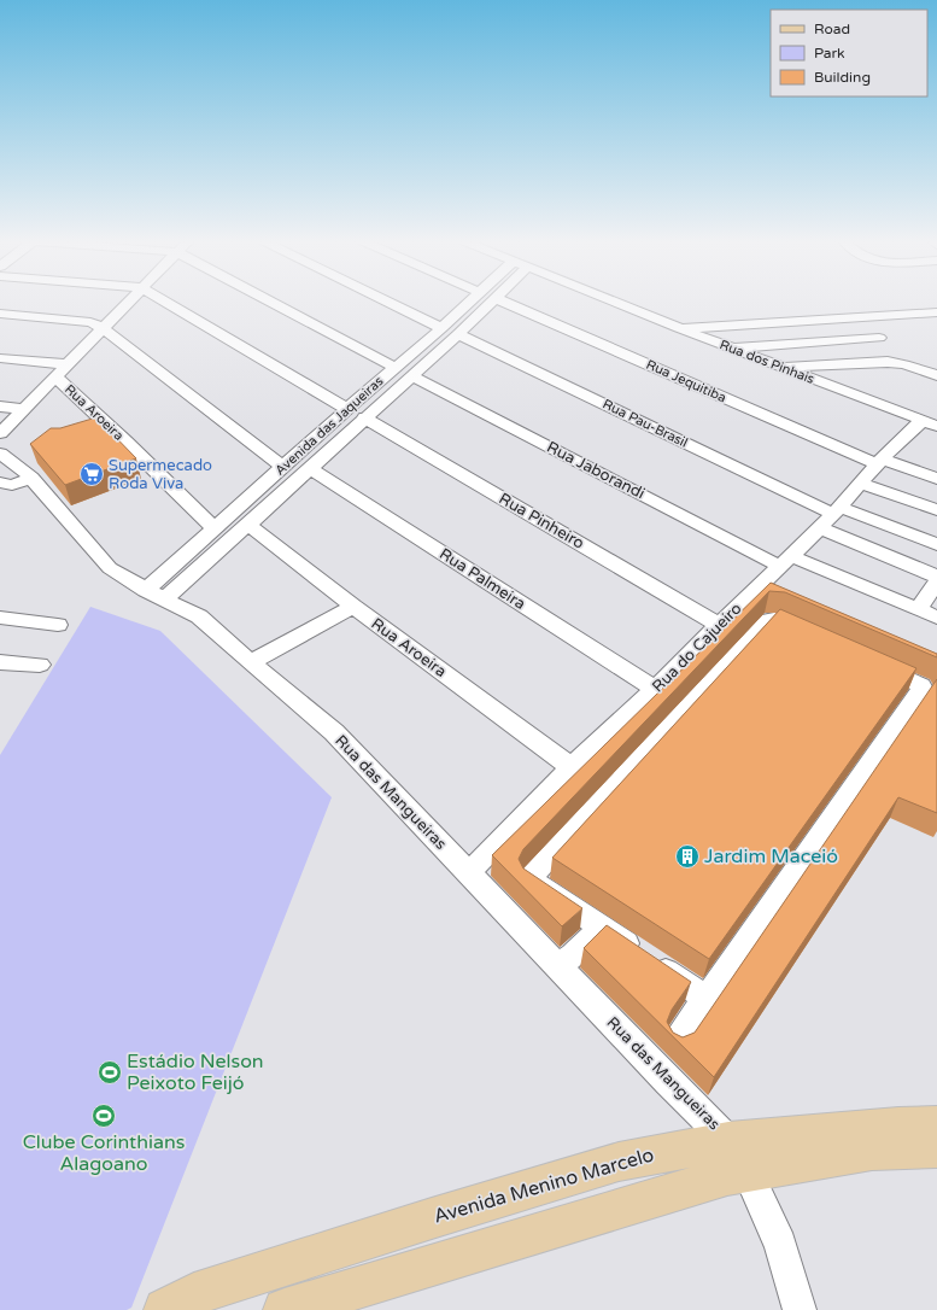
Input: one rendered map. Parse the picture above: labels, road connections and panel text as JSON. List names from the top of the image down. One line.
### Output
{"streets":{"main road":["Avenida Menino Marcelo"],"street":["Rua dos Pinhais","Rua Jequitiba","Rua Aroeira","Rua Pau-Brasil","Avenida das Jaqueiras","Rua Jaborandi","Rua Pinheiro","Rua Palmeira","Rua do Cajueiro","Rua das Mangueiras"]},"crossings":[["Rua dos Pinhais","Rua do Cajueiro"],["Rua Jequitiba","Rua do Cajueiro"],["Rua Aroeira","Avenida das Jaqueiras"],["Rua Aroeira","Rua do Cajueiro"],["Rua Pau-Brasil","Avenida das Jaqueiras"],["Rua Pau-Brasil","Rua do Cajueiro"],["Avenida das Jaqueiras","Rua Jaborandi"],["Avenida das Jaqueiras","Rua Pinheiro"],["Avenida das Jaqueiras","Rua Palmeira"],["Avenida das Jaqueiras","Rua das Mangueiras"],["Rua Jaborandi","Rua do Cajueiro"],["Rua Pinheiro","Rua do Cajueiro"],["Rua Palmeira","Rua do Cajueiro"],["Rua do Cajueiro","Rua das Mangueiras"],["Rua das Mangueiras","Avenida Menino Marcelo"]],"places":{"supermarket":["Supermecado Roda Viva"],"building":["Jardim Maceió"],"sports":["Estádio Nelson Peixoto Feijó","Clube Corinthians Alagoano"]},"legend":["Road","Park","Building"]}
